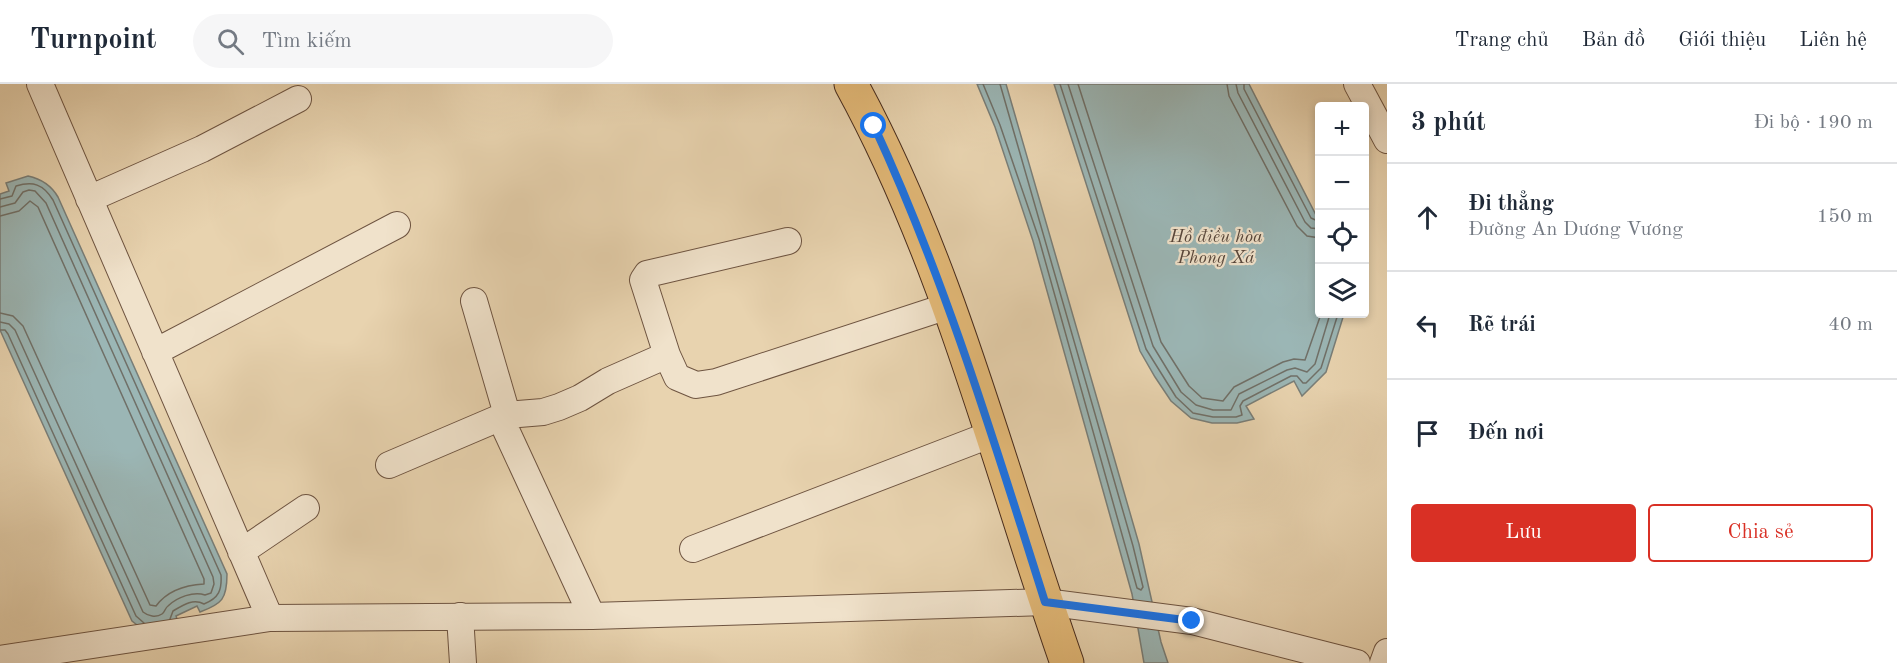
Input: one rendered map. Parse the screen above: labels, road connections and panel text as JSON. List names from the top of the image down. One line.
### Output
{"water":["Hồ điều hòa Phong Xá"],"page":{"header":"Turnpoint","search":"Tìm kiếm","nav":["Trang chủ","Bản đồ","Giới thiệu","Liên hệ"],"heading":["3 phút","Đi bộ · 190 m"],"map_buttons":["+","−"],"list":[["Đi thẳng","Đường An Dương Vương","150 m"],["Rẽ trái","40 m"],"Đến nơi"],"buttons":["Lưu","Chia sẻ"]}}
